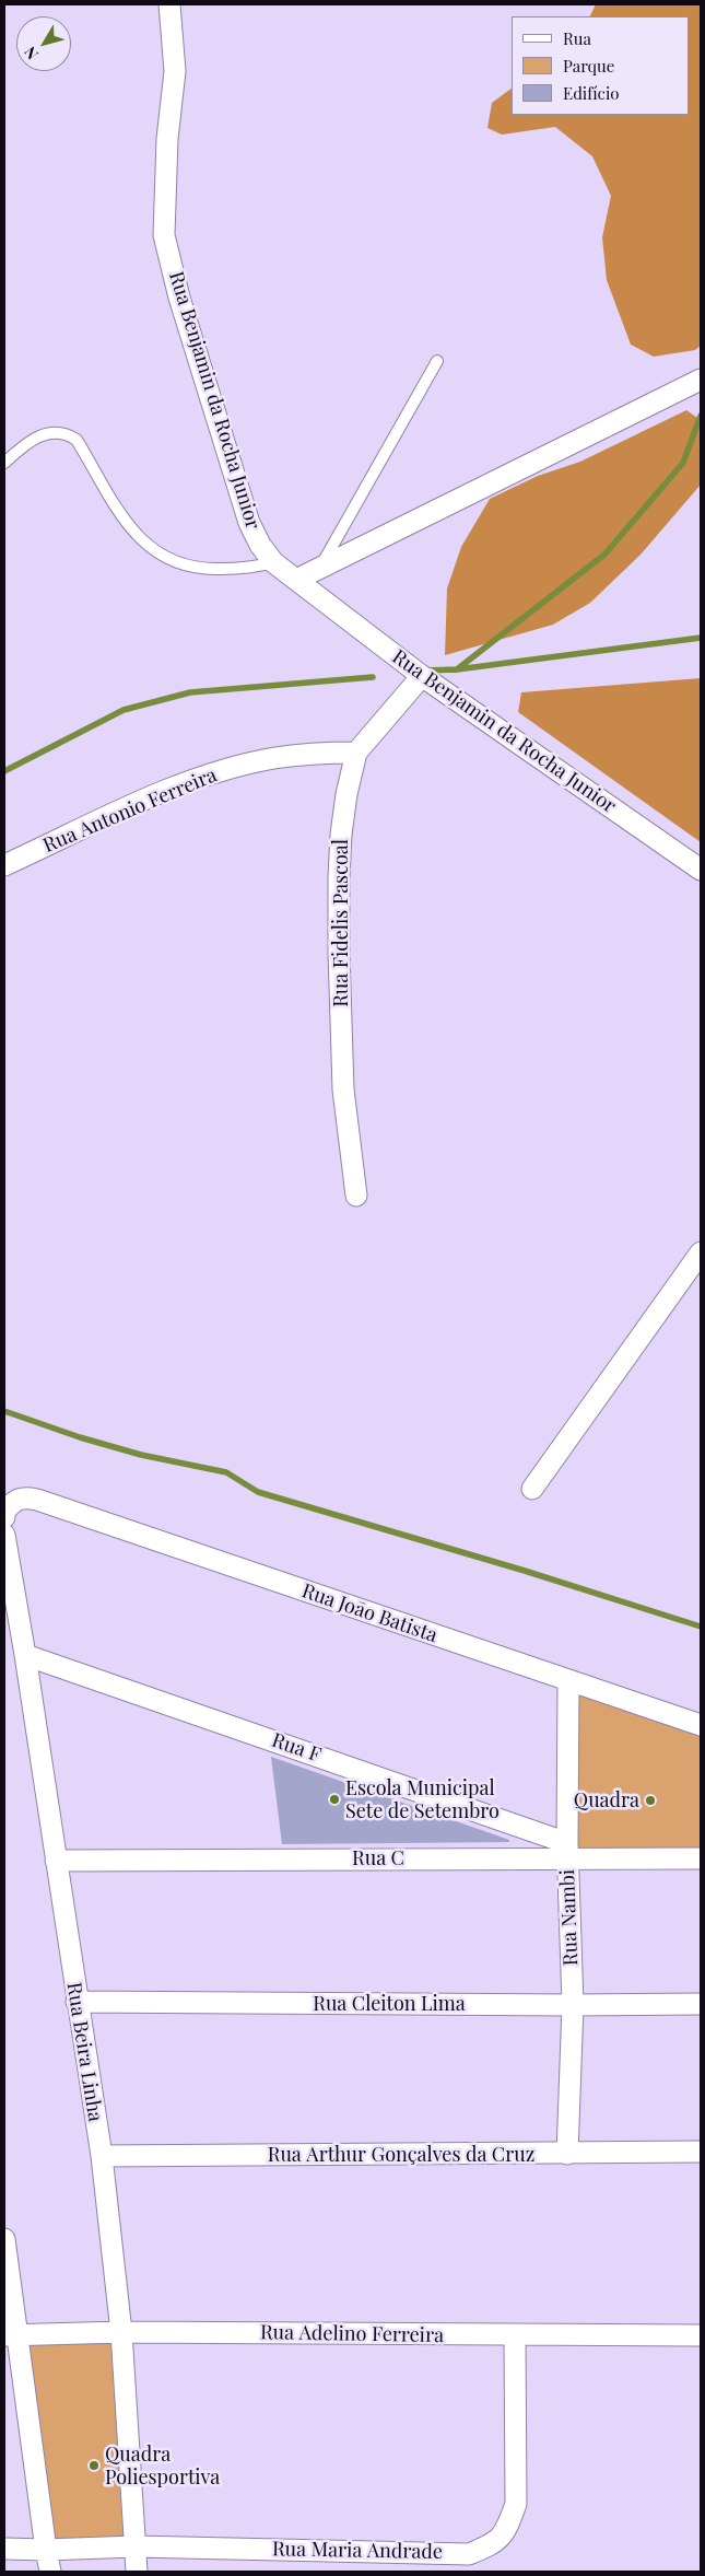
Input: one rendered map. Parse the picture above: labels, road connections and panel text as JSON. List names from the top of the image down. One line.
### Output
{"streets":{"street":["Rua Benjamin da Rocha Junior","Rua Antonio Ferreira","Rua Fidelis Pascoal","Rua Joāo Batista","Rua F","Rua C","Rua Nambi","Rua Cleiton Lima","Rua Beira Linha","Rua Arthur Gonçalves da Cruz","Rua Adelino Ferreira","Rua Maria Andrade"]},"crossings":[["Rua Benjamin da Rocha Junior","Rua Fidelis Pascoal"],["Rua Antonio Ferreira","Rua Fidelis Pascoal"],["Rua Joāo Batista","Rua Nambi"],["Rua F","Rua C"],["Rua F","Rua Nambi"],["Rua F","Rua Beira Linha"],["Rua C","Rua Nambi"],["Rua C","Rua Beira Linha"],["Rua Nambi","Rua Cleiton Lima"],["Rua Nambi","Rua Arthur Gonçalves da Cruz"],["Rua Cleiton Lima","Rua Beira Linha"],["Rua Beira Linha","Rua Arthur Gonçalves da Cruz"],["Rua Beira Linha","Rua Adelino Ferreira"],["Rua Beira Linha","Rua Maria Andrade"],["Rua Adelino Ferreira","Rua Maria Andrade"]],"places":["Escola Municipal Sete de Setembro","Quadra","Quadra Poliesportiva"],"legend":["Rua","Parque","Edifício"],"north":"bottom left"}
